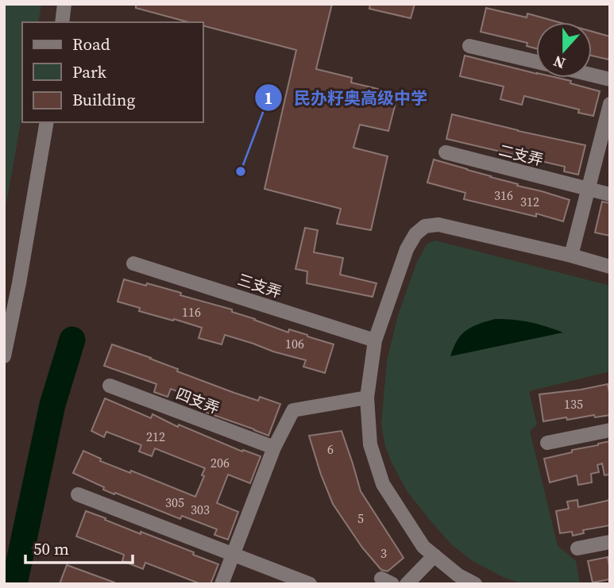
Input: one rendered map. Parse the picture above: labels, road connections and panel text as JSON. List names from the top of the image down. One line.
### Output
{"streets":{"street":["二支弄","三支弄","四支弄"]},"places":["民办籽奥高级中学"],"house_numbers":["316","312","116","106","135","212","6","206","305","303","5","3"],"legend":["Road","Park","Building"],"scale_bar":"50 m","north":"bottom"}
